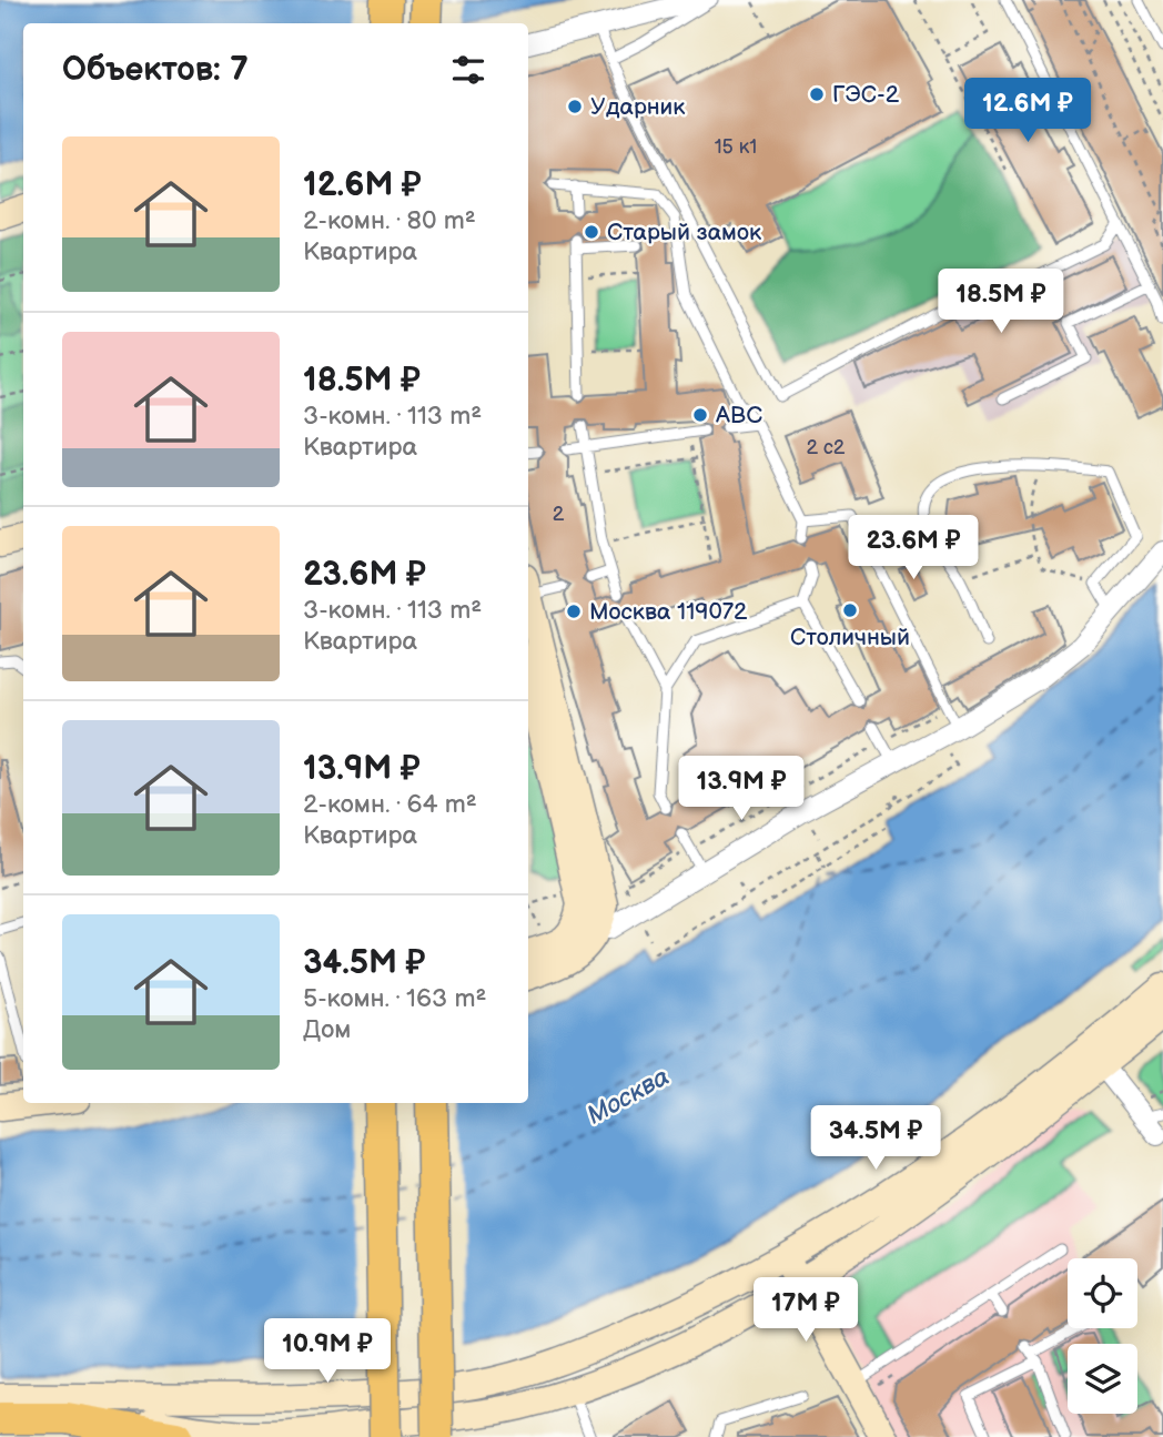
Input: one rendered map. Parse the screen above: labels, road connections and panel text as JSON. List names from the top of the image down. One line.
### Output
{"water":["Москва"],"places":["ГЭС-2","Ударник","Старый замок","ABC","Столичный","Москва 119072"],"house_numbers":["15 к1","2 с2","2"],"page":{"heading":"Объектов: 7","price":["12.6M ₽","18.5M ₽","23.6M ₽","13.9M ₽","34.5M ₽","17M ₽","10.9M ₽"],"list":[{"name":"12.6M ₽","note":"2-комн. · 80 m² · Квартира"},{"name":"18.5M ₽","note":"3-комн. · 113 m² · Квартира"},{"name":"23.6M ₽","note":"3-комн. · 113 m² · Квартира"},{"name":"13.9M ₽","note":"2-комн. · 64 m² · Квартира"},{"name":"34.5M ₽","note":"5-комн. · 163 m² · Дом"}]}}
